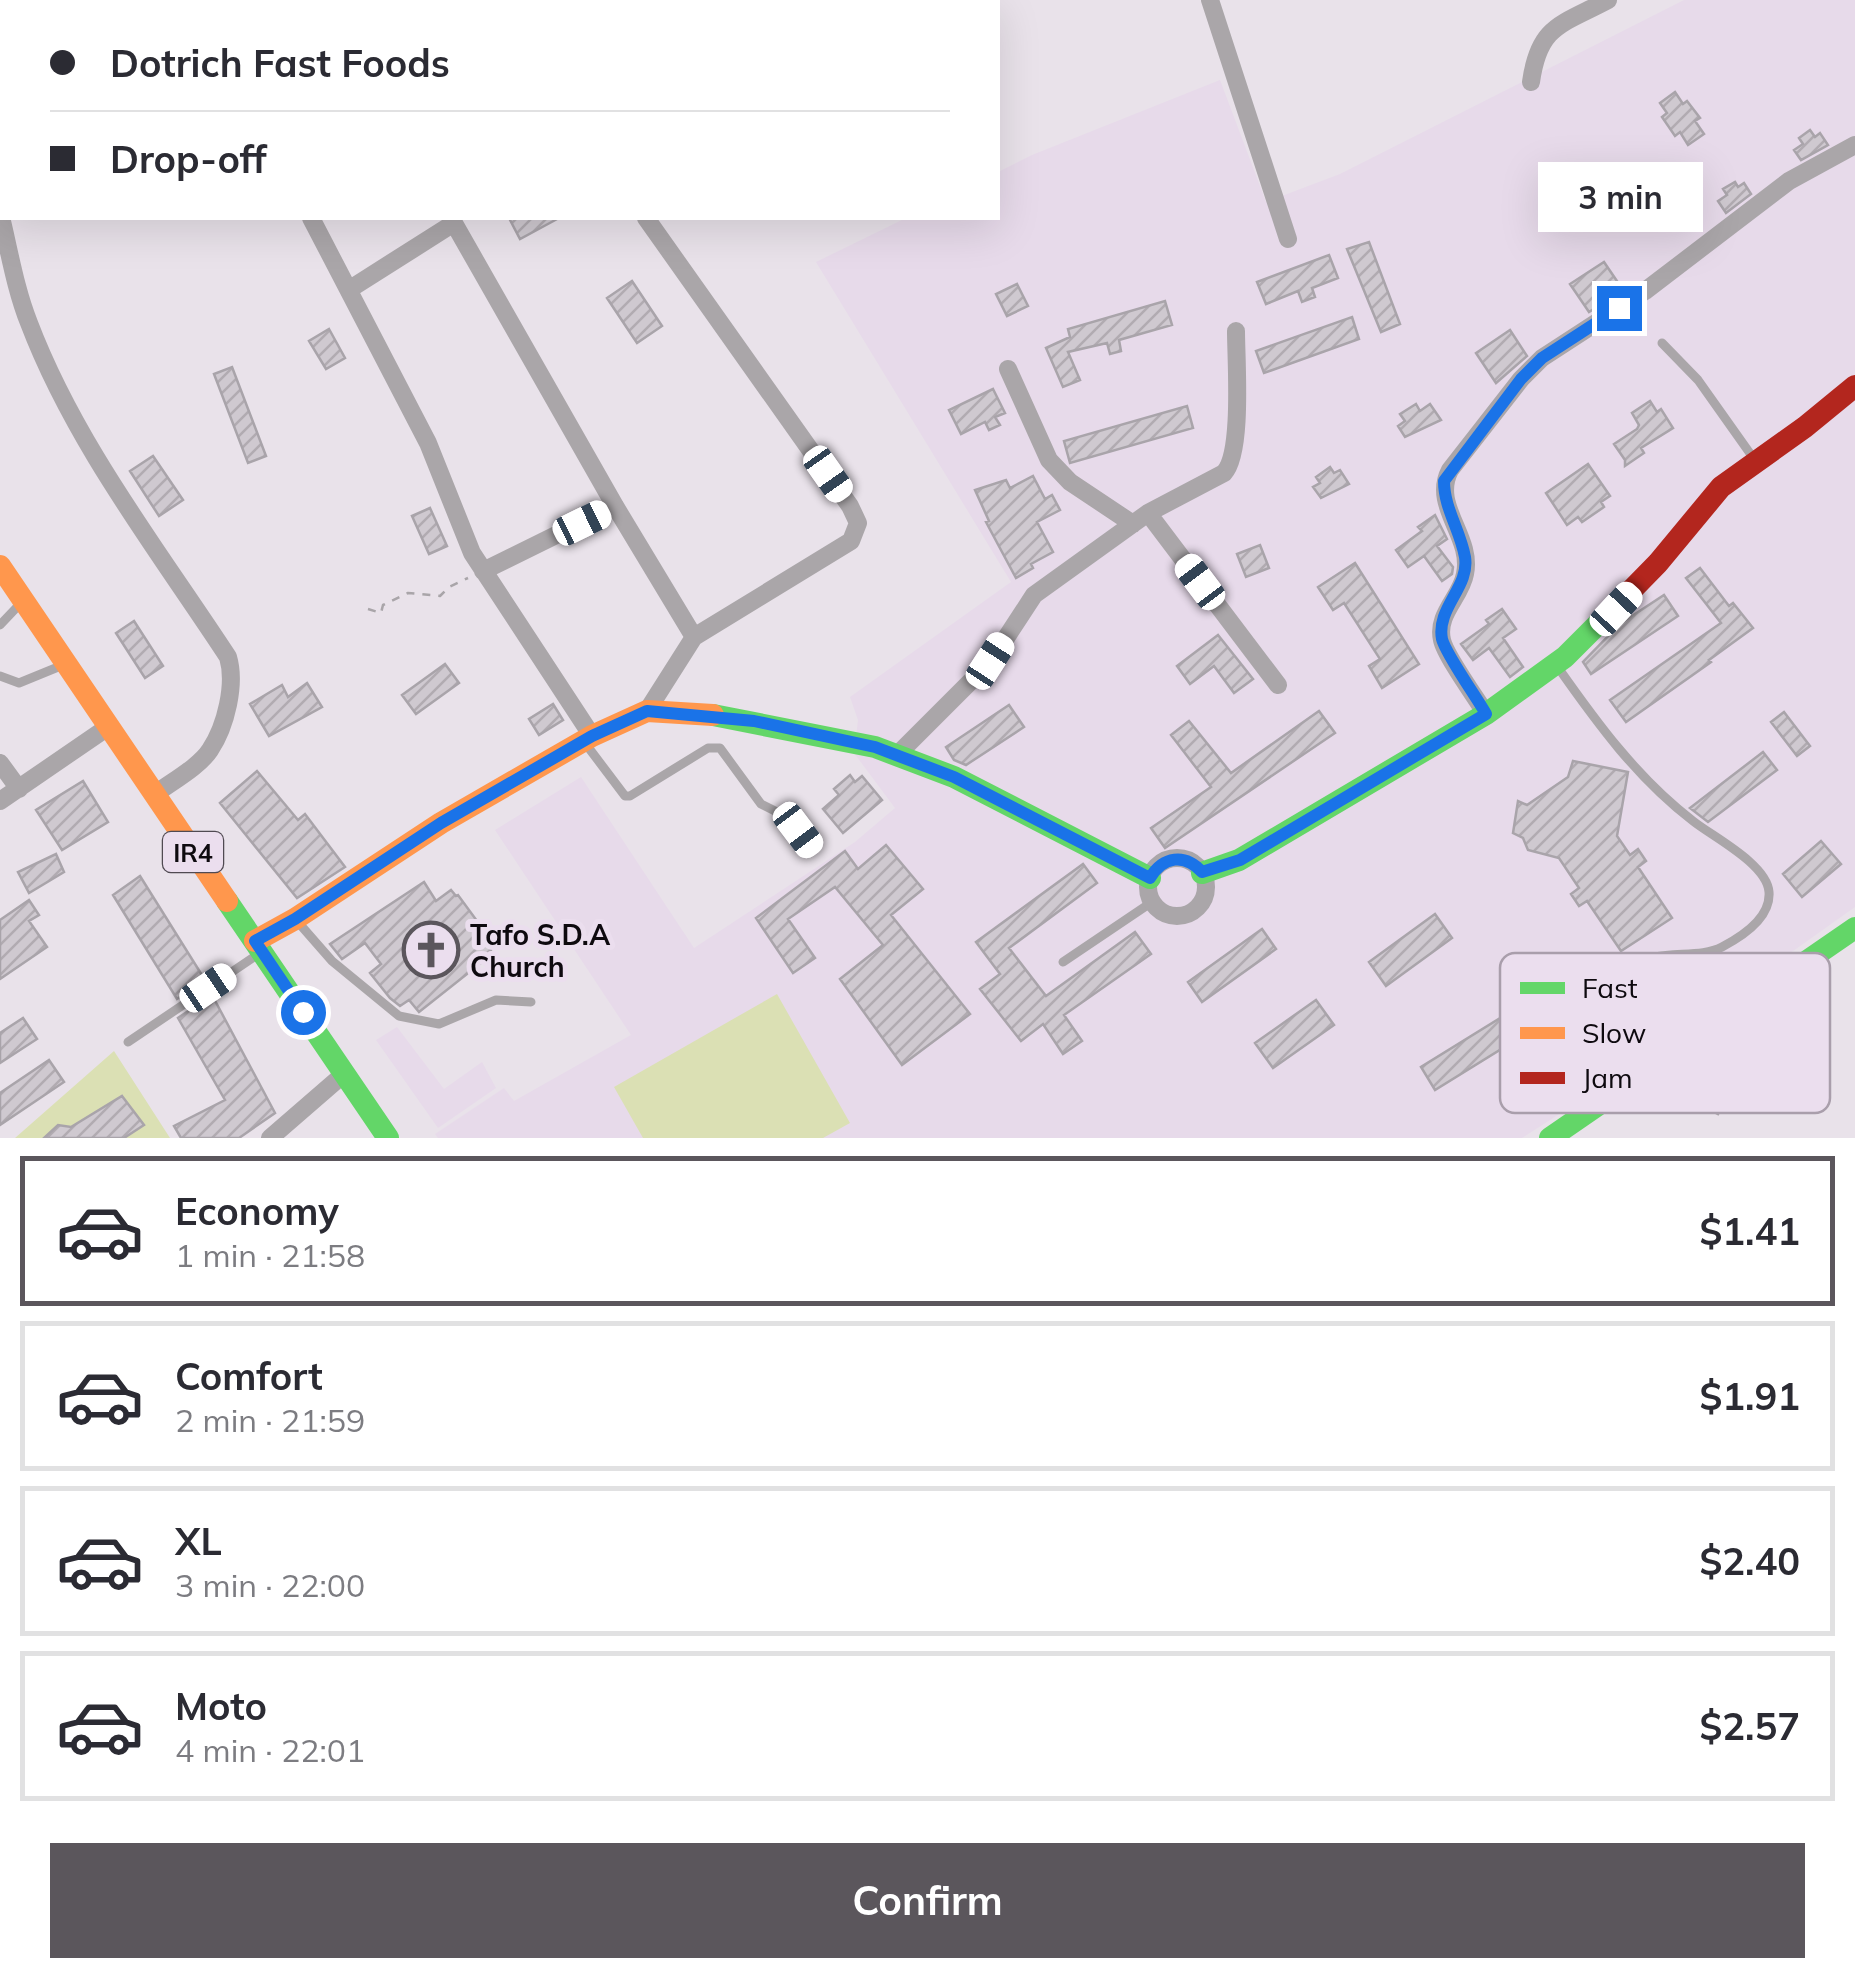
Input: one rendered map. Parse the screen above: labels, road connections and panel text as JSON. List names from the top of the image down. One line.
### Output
{"streets":{"street":["IR4"]},"places":{"church":["Tafo S.D.A Church"]},"legend":["Fast","Slow","Jam"],"page":{"banner":["Dotrich Fast Foods","Drop-off"],"bubble":"3 min","list":[{"name":"Economy","note":"1 min · 21:58","value":"$1.41"},{"name":"Comfort","note":"2 min · 21:59","value":"$1.91"},{"name":"XL","note":"3 min · 22:00","value":"$2.40"},{"name":"Moto","note":"4 min · 22:01","value":"$2.57"}],"buttons":"Confirm"}}
